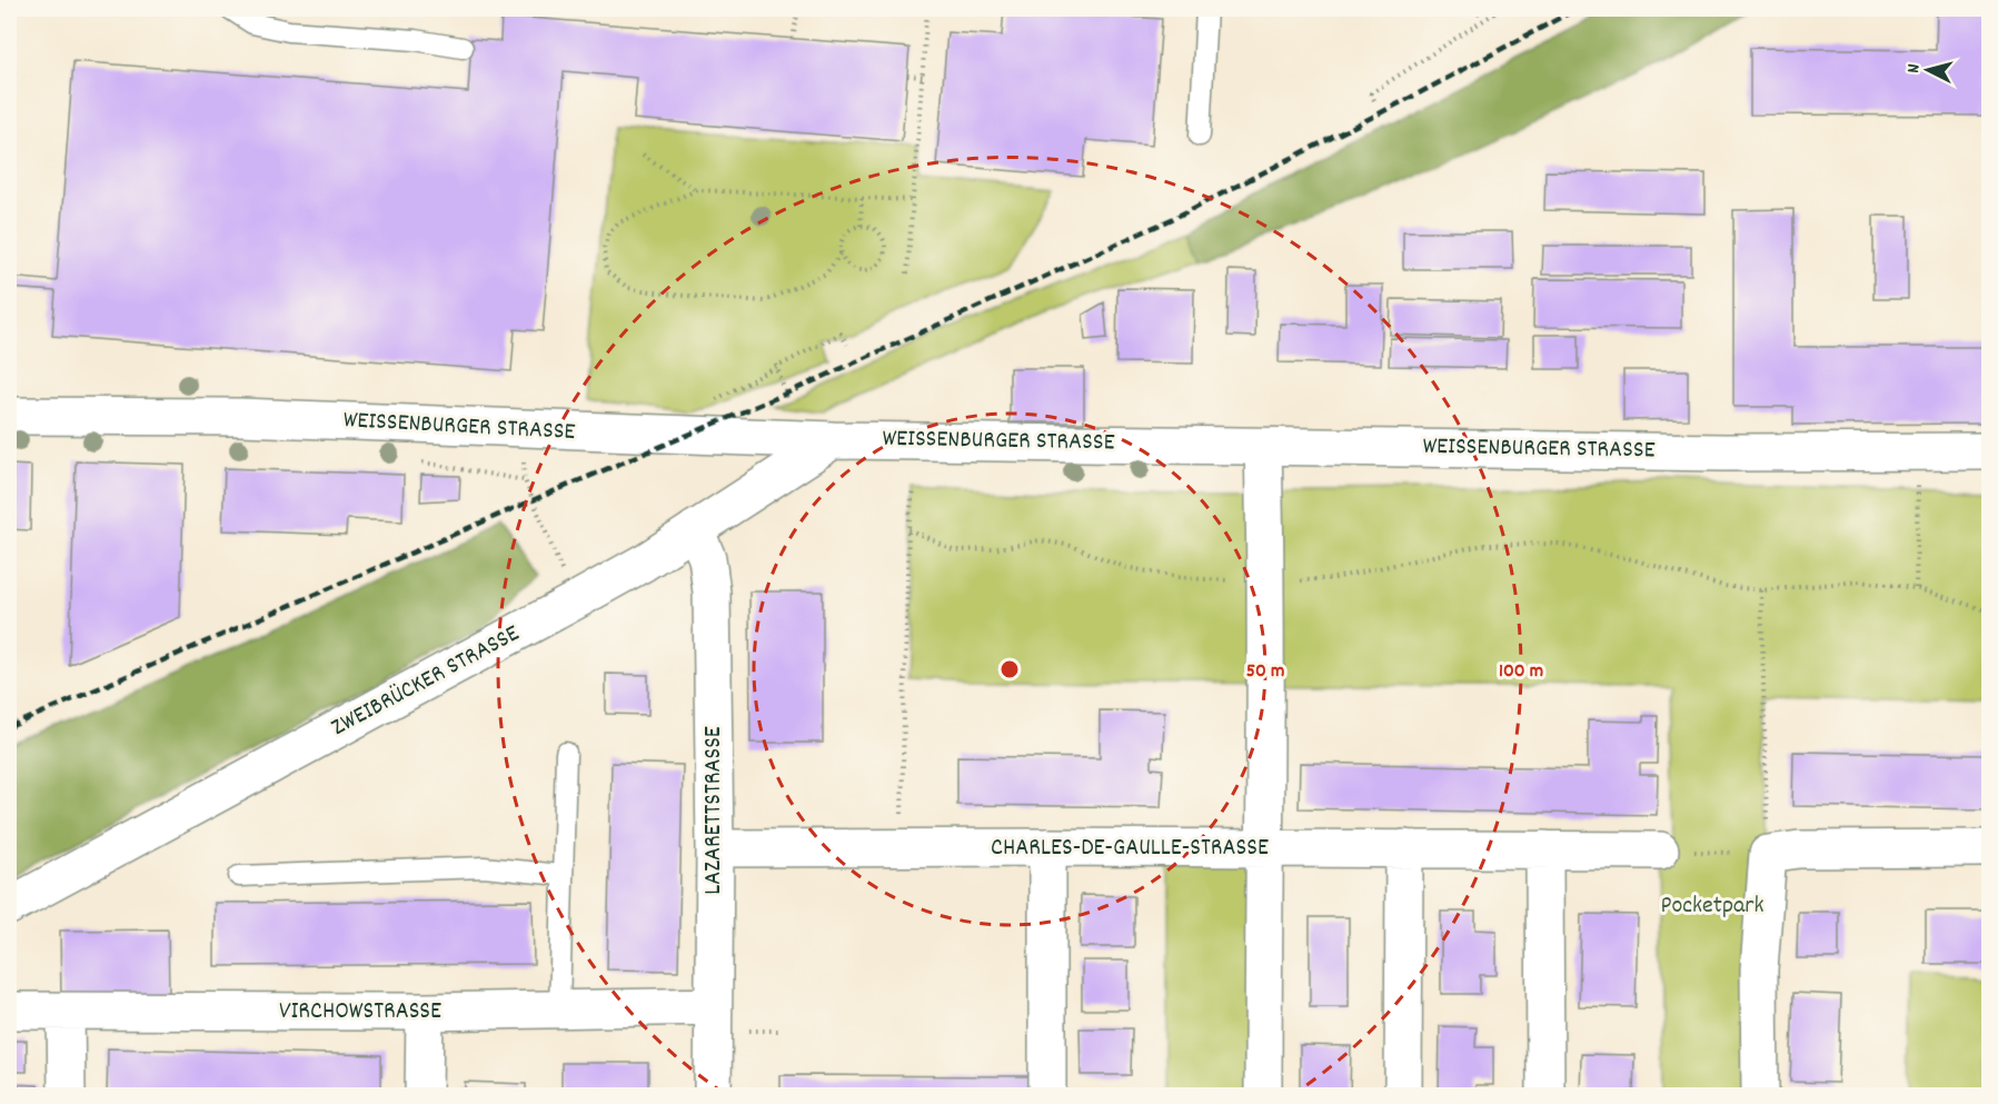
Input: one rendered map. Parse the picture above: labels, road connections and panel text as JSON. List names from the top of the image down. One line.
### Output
{"streets":{"street":["WEISSENBURGER STRASSE","ZWEIBRÜCKER STRASSE","LAZARETTSTRASSE","CHARLES-DE-GAULLE-STRASSE","VIRCHOWSTRASSE"]},"crossings":[["WEISSENBURGER STRASSE","ZWEIBRÜCKER STRASSE"],["ZWEIBRÜCKER STRASSE","LAZARETTSTRASSE"],["LAZARETTSTRASSE","CHARLES-DE-GAULLE-STRASSE"],["LAZARETTSTRASSE","VIRCHOWSTRASSE"]],"parks":["Pocketpark"],"north":"left","rings":["50 m","100 m"]}
